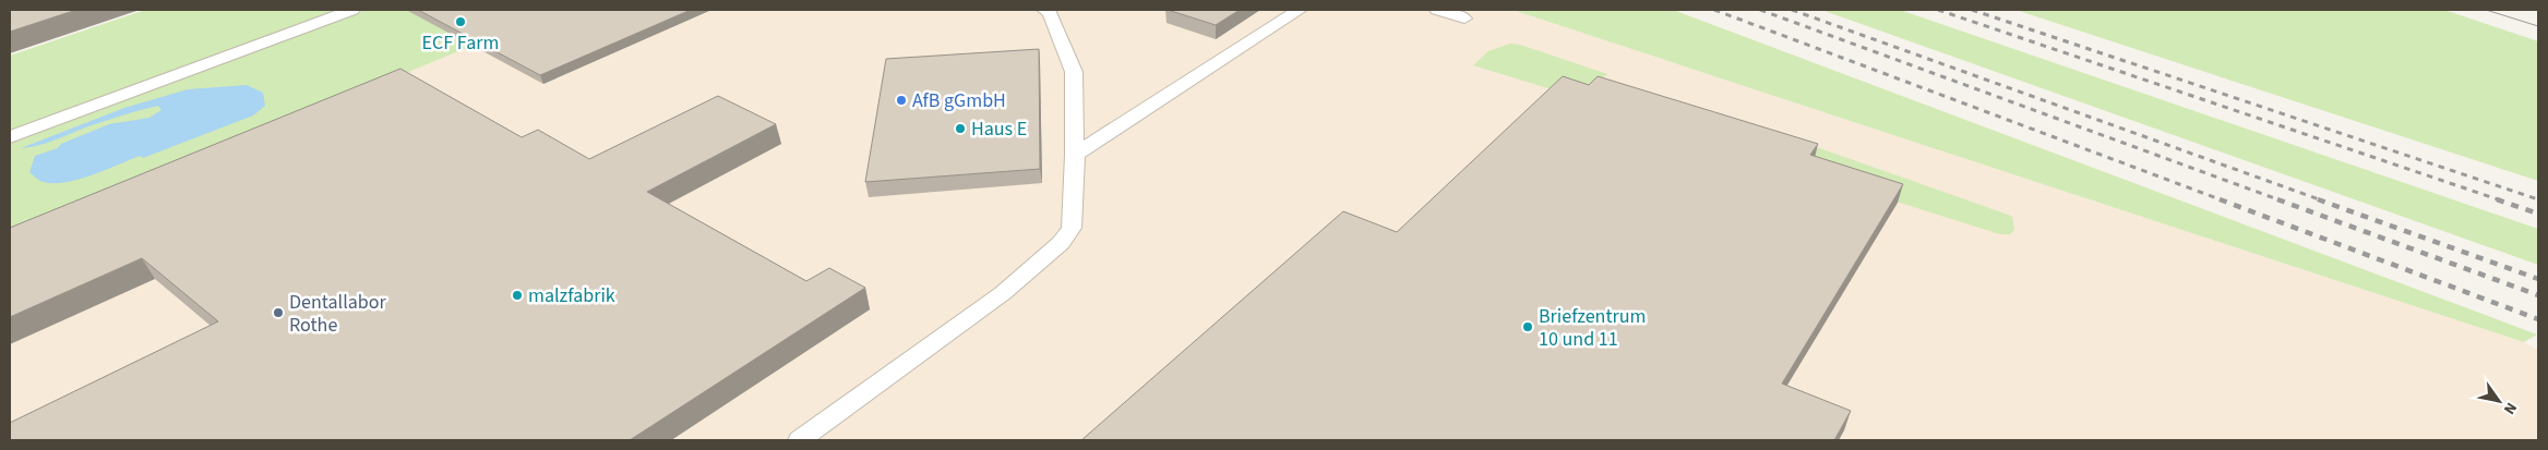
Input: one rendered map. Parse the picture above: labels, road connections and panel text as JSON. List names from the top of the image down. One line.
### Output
{"places":["ECF Farm","AfB gGmbH","Haus E","malzfabrik","Dentallabor Rothe","Briefzentrum 10 und 11"],"north":"bottom right"}
